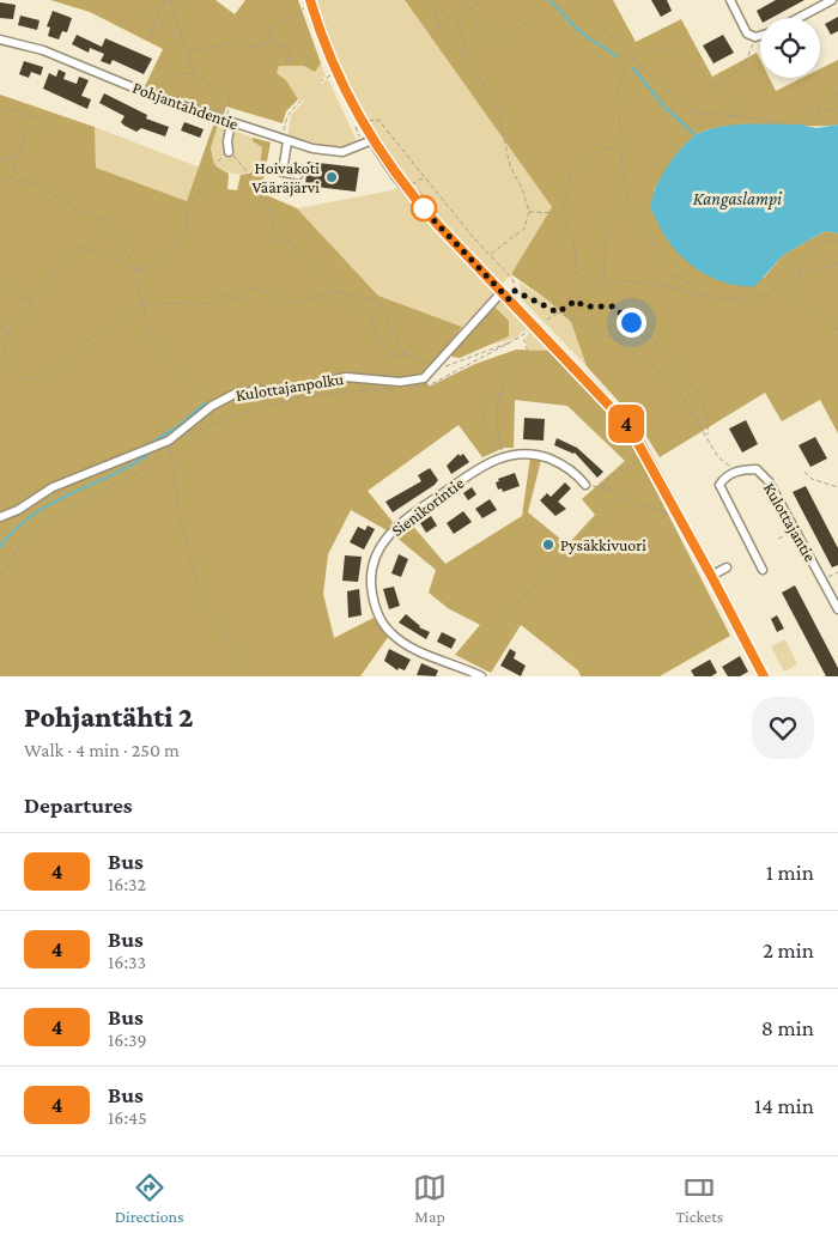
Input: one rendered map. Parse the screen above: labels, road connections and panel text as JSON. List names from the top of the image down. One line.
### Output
{"streets":{"street":["Pohjantähdentie","Kulottajanpolku","Sienikorintie","Kulottajantie"]},"water":["Kangaslampi"],"places":["Hoivakoti Vääräjärvi","Pysäkkivuori"],"lines":["bus line 4"],"page":{"on_map":"4","heading":[["Pohjantähti 2","Walk · 4 min · 250 m"],"Departures"],"list":[{"mark":"4","name":"Bus","note":"16:32","value":"1 min"},{"mark":"4","name":"Bus","note":"16:33","value":"2 min"},{"mark":"4","name":"Bus","note":"16:39","value":"8 min"},{"mark":"4","name":"Bus","note":"16:45","value":"14 min"}],"tabs":["Directions","Map","Tickets"]}}
